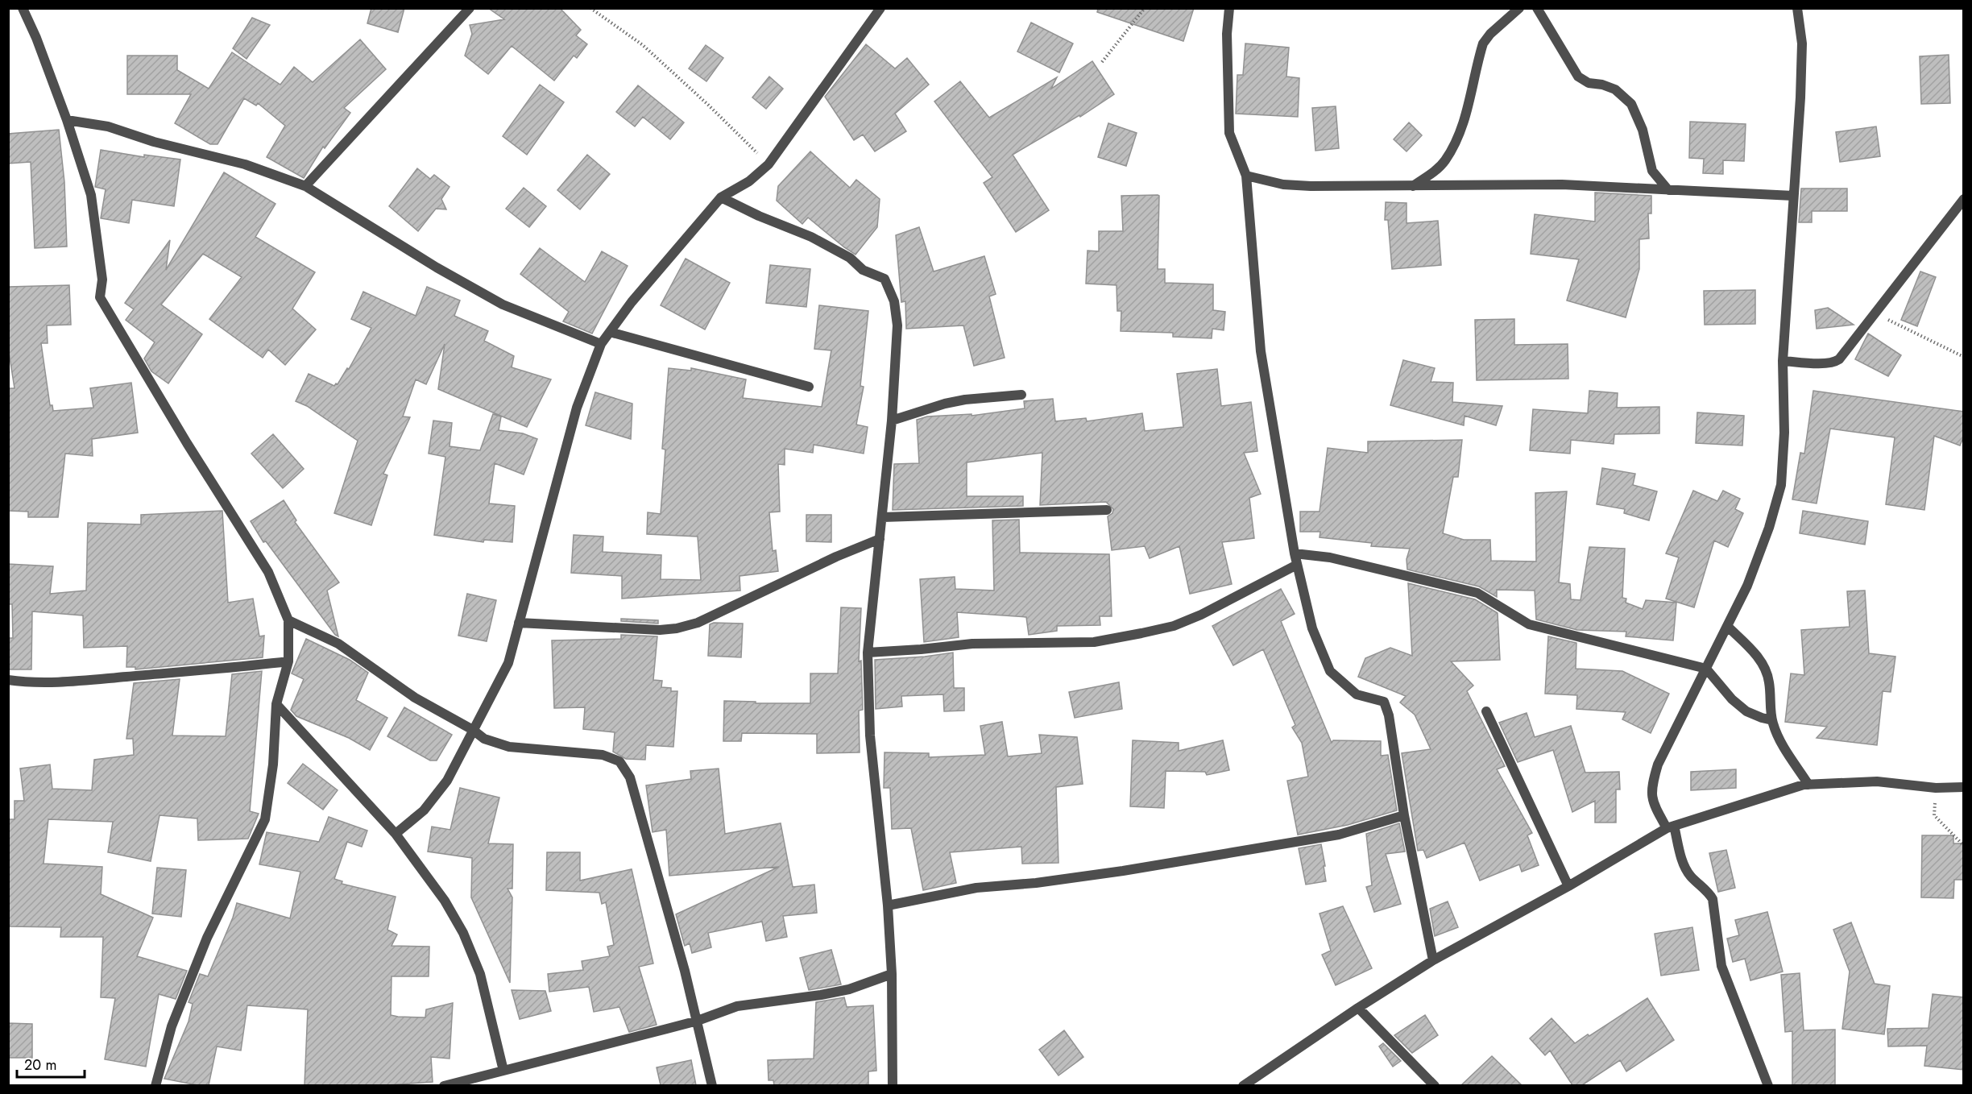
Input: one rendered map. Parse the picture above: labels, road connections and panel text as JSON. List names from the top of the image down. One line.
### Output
{"scale_bar":"20 m"}
